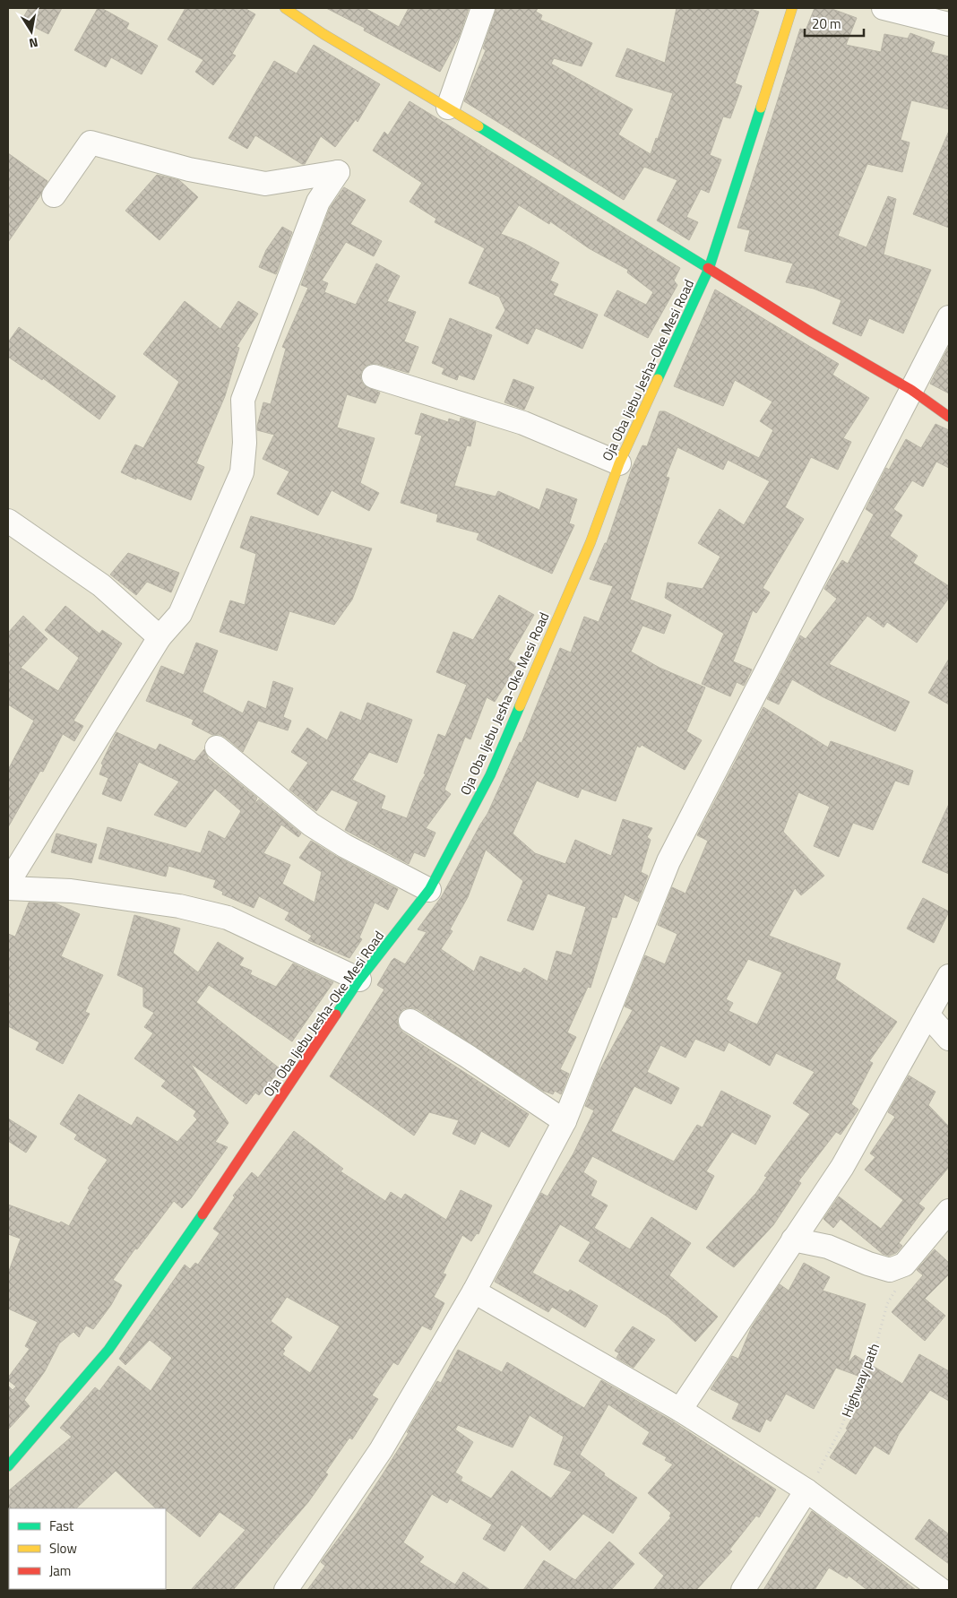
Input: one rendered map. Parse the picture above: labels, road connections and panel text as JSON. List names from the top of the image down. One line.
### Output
{"streets":{"main road":["Oja Oba Ijebu Jesha-Oke Mesi Road"],"path":["Highway path"]},"legend":["Fast","Slow","Jam"],"scale_bar":"20 m","north":"bottom"}
